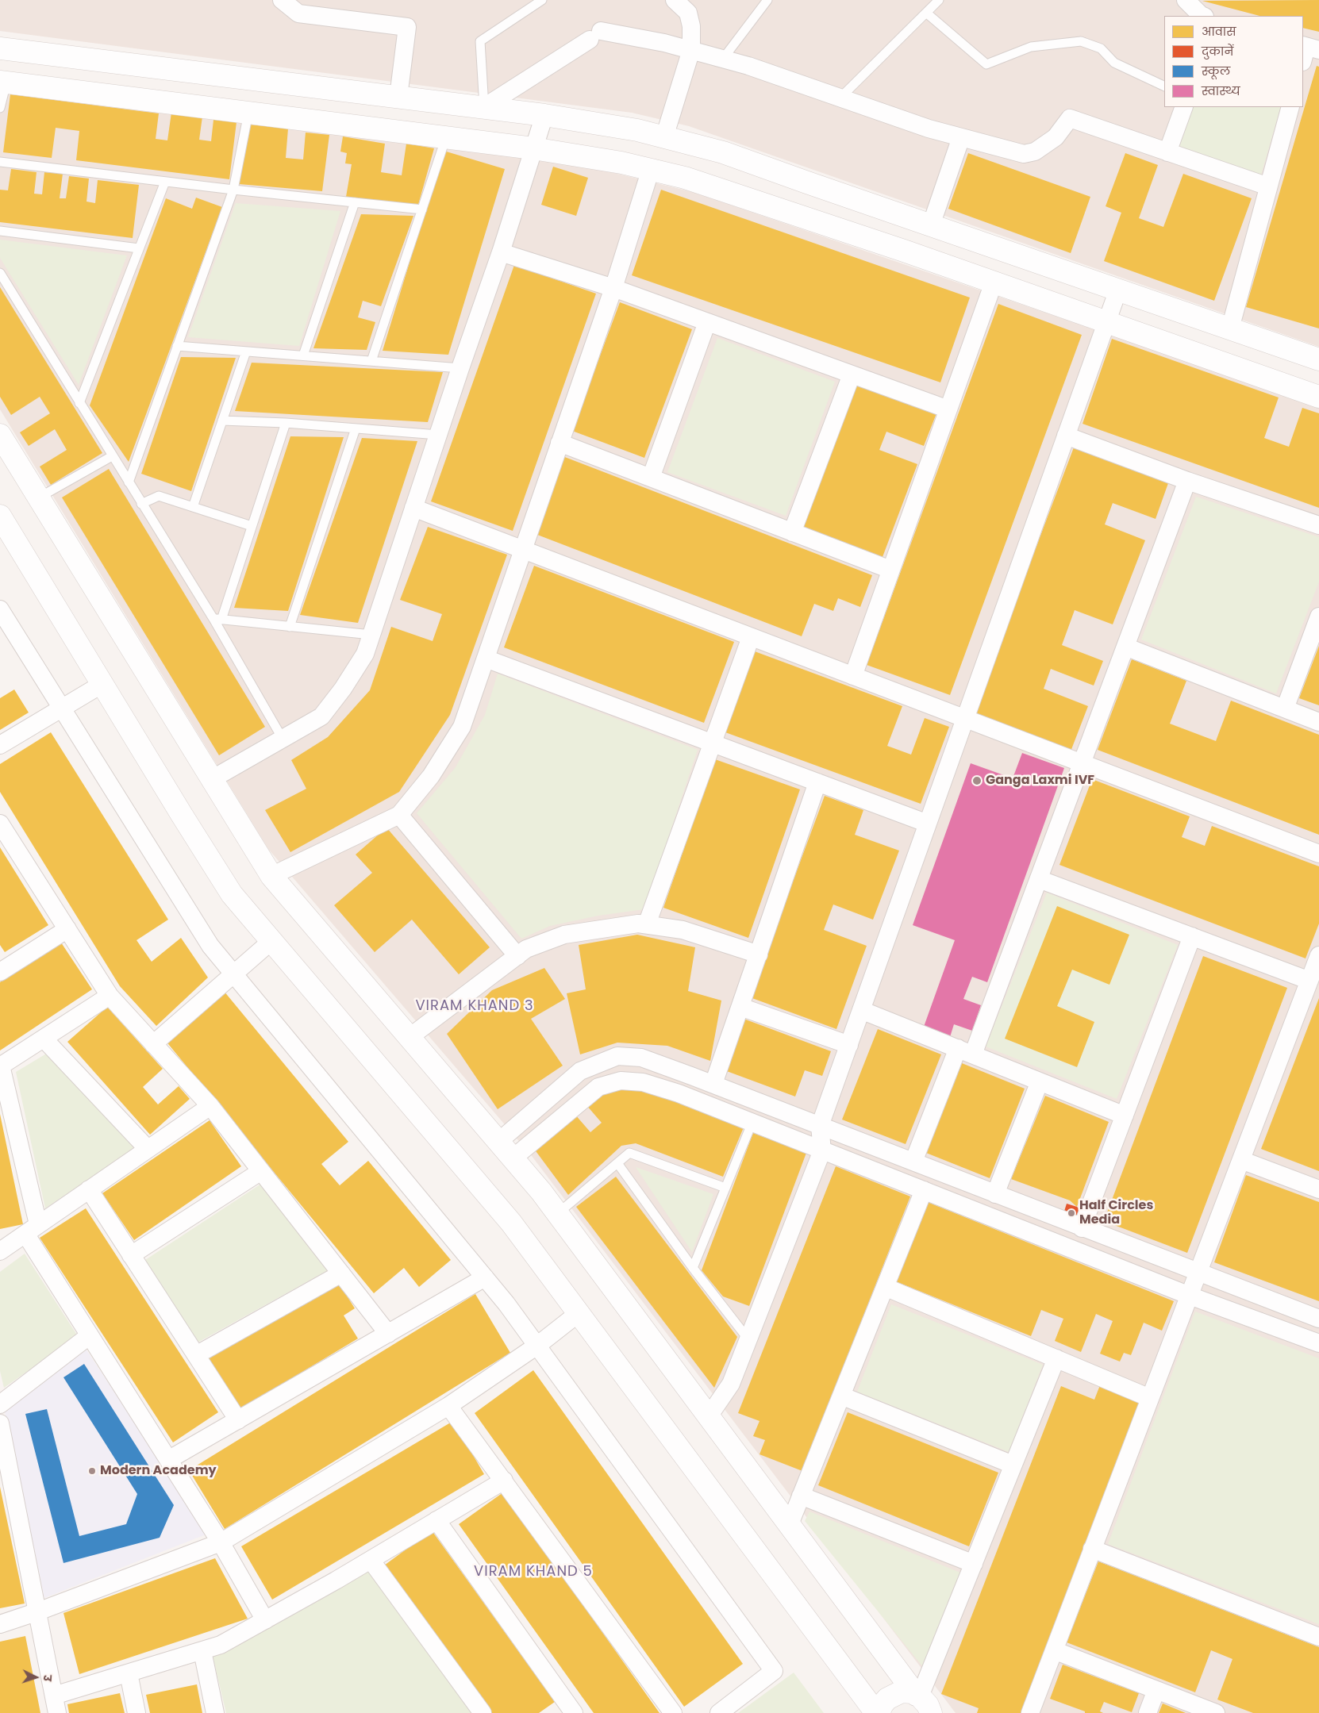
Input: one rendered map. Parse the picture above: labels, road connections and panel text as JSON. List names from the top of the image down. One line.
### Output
{"districts":["VIRAM KHAND 3","VIRAM KHAND 5"],"places":["Ganga Laxmi IVF","Half Circles Media","Modern Academy"],"legend":["आवास","दुकानें","स्कूल","स्वास्थ्य"],"north":"right"}
